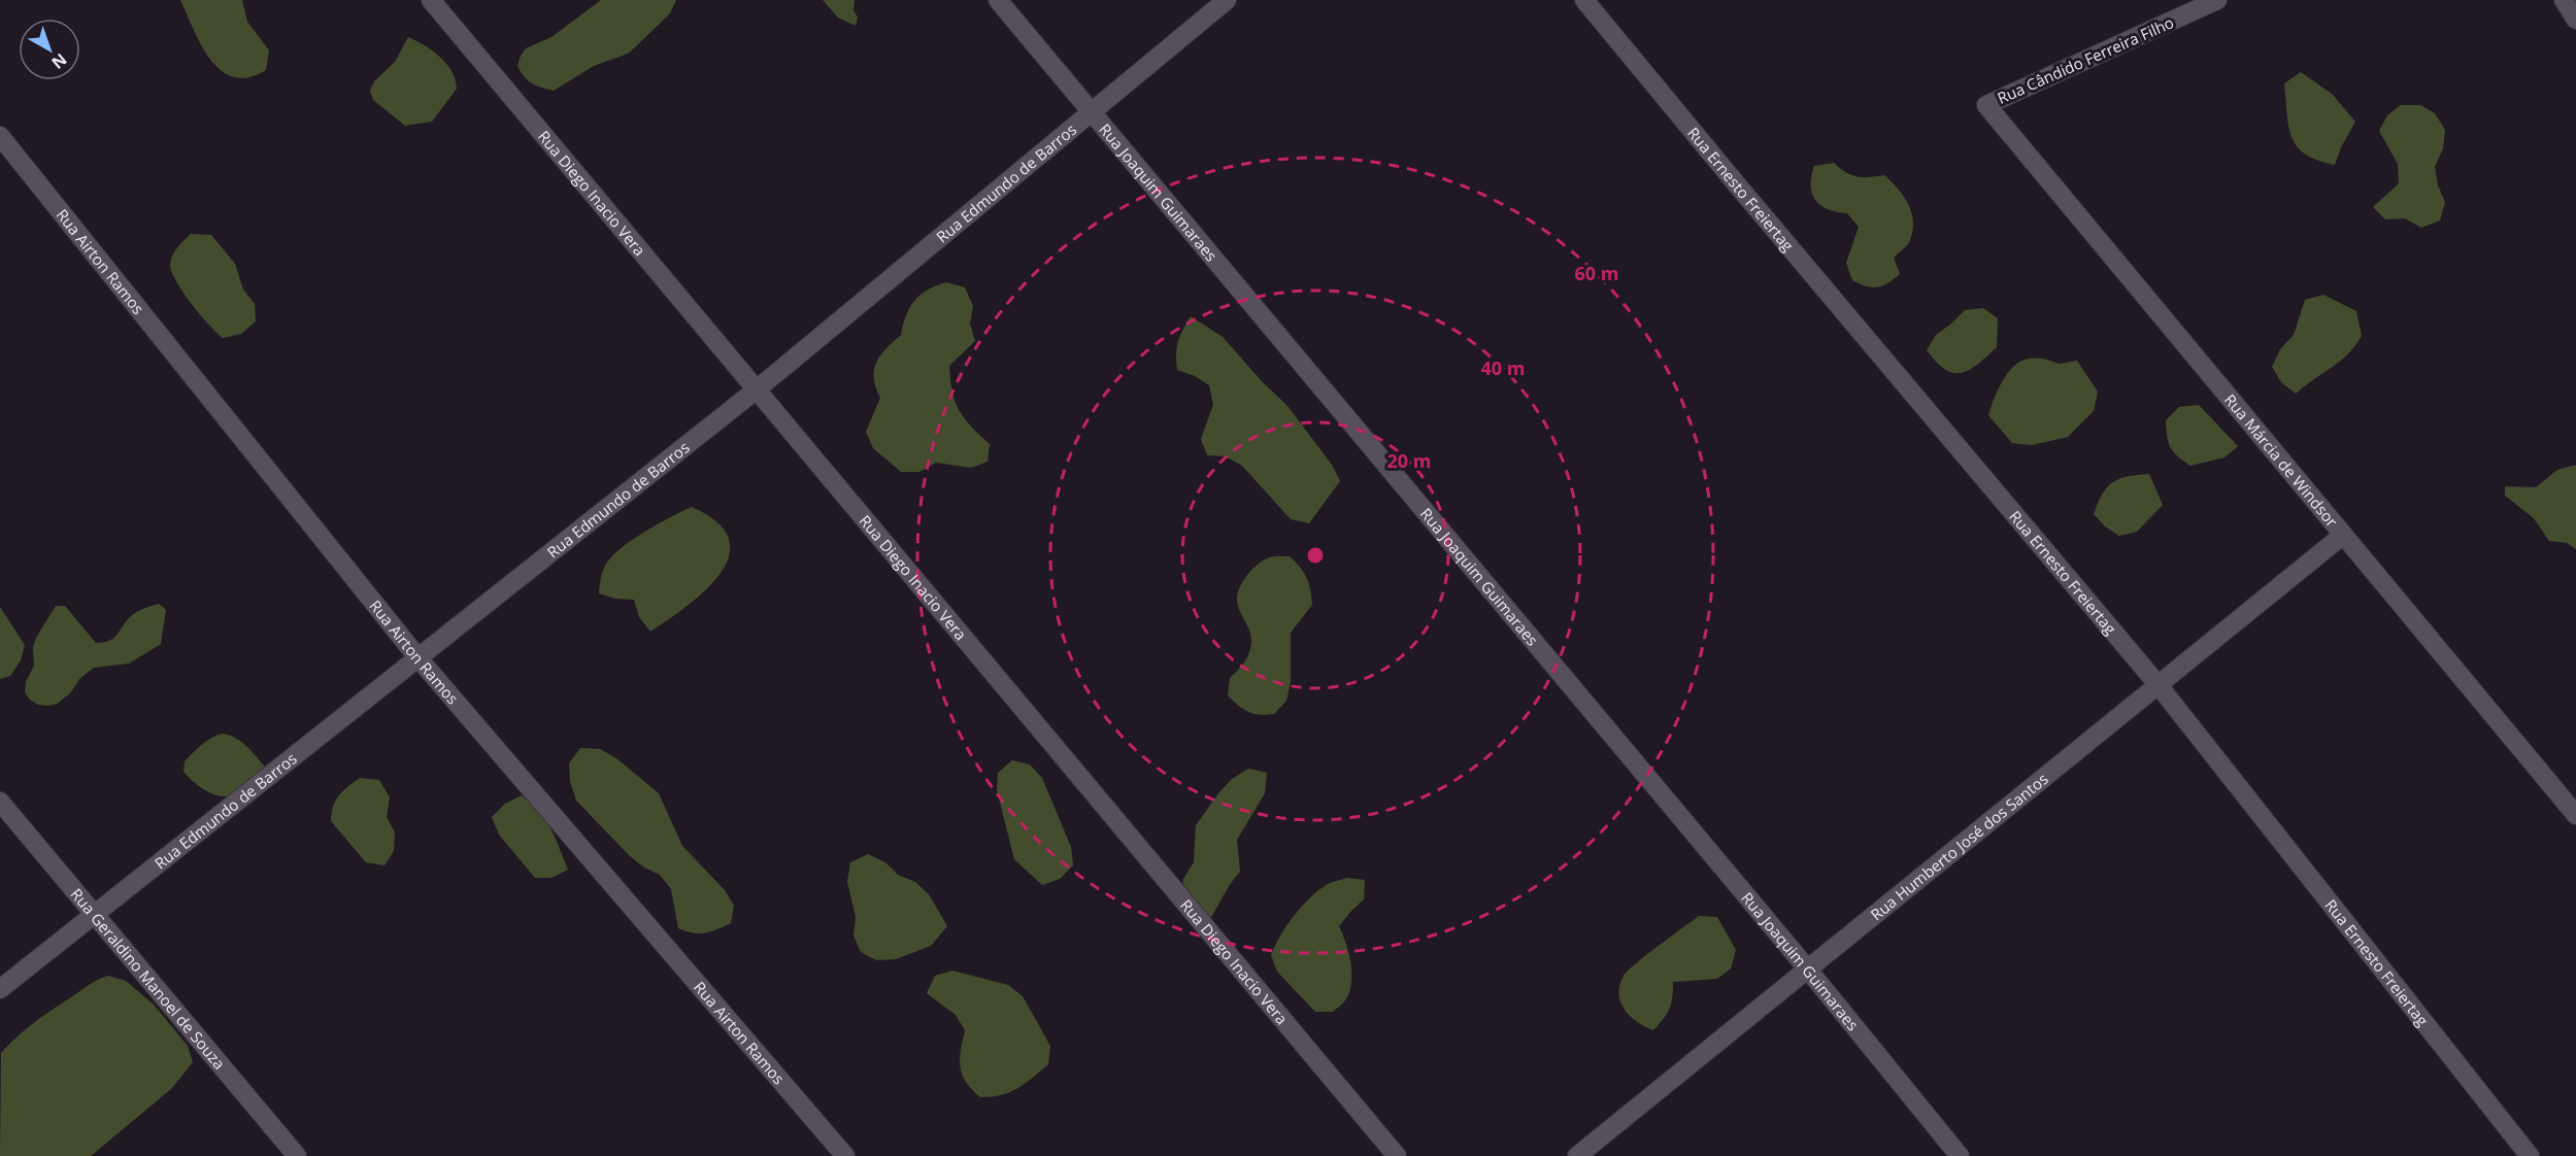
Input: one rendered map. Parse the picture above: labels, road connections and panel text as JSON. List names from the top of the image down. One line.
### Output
{"streets":{"street":["Rua Cândido Ferreira Filho","Rua Edmundo de Barros","Rua Ernesto Freiertag","Rua Diego Inacio Vera","Rua Joaquim Guimaraes","Rua Airton Ramos","Rua Márcia de Windsor","Rua Humberto José dos Santos","Rua Geraldino Manoel de Souza"]},"crossings":[["Rua Cândido Ferreira Filho","Rua Márcia de Windsor"],["Rua Edmundo de Barros","Rua Diego Inacio Vera"],["Rua Edmundo de Barros","Rua Joaquim Guimaraes"],["Rua Edmundo de Barros","Rua Airton Ramos"],["Rua Edmundo de Barros","Rua Geraldino Manoel de Souza"],["Rua Ernesto Freiertag","Rua Humberto José dos Santos"],["Rua Joaquim Guimaraes","Rua Humberto José dos Santos"],["Rua Márcia de Windsor","Rua Humberto José dos Santos"]],"north":"bottom right","rings":["60 m","40 m","20 m"]}
